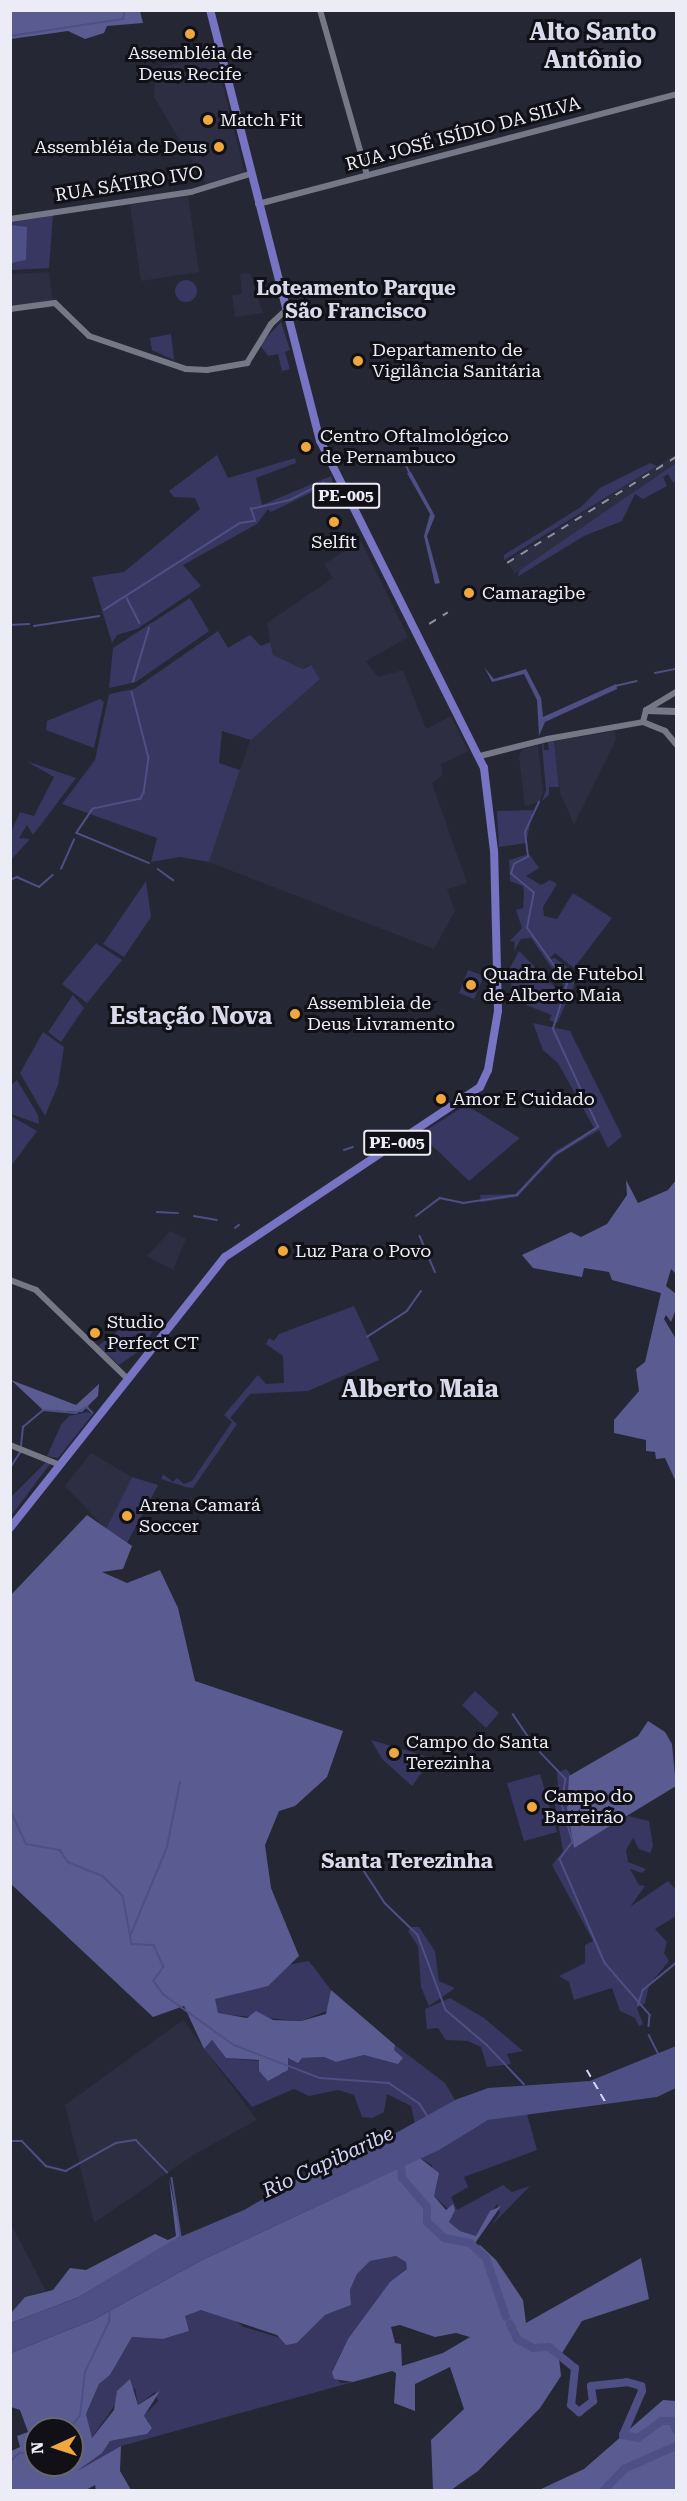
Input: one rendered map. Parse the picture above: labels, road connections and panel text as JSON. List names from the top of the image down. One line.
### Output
{"streets":{"main road":["PE-005"],"street":["RUA JOSÉ ISÍDIO DA SILVA","RUA SÁTIRO IVO"]},"crossings":[["RUA JOSÉ ISÍDIO DA SILVA","PE-005"],["RUA SÁTIRO IVO","PE-005"]],"districts":["Alto Santo Antônio","Loteamento Parque São Francisco","Estação Nova","Alberto Maia","Santa Terezinha"],"water":["Rio Capibaribe"],"places":["Assembléia de Deus Recife","Match Fit","Assembléia de Deus","Departamento de Vigilância Sanitária","Centro Oftalmológico de Pernambuco","Selfit","Camaragibe","Quadra de Futebol de Alberto Maia","Assembleia de Deus Livramento","Amor E Cuidado","Luz Para o Povo","Studio Perfect CT","Arena Camará Soccer","Campo do Santa Terezinha","Campo do Barreirão"],"north":"left"}
